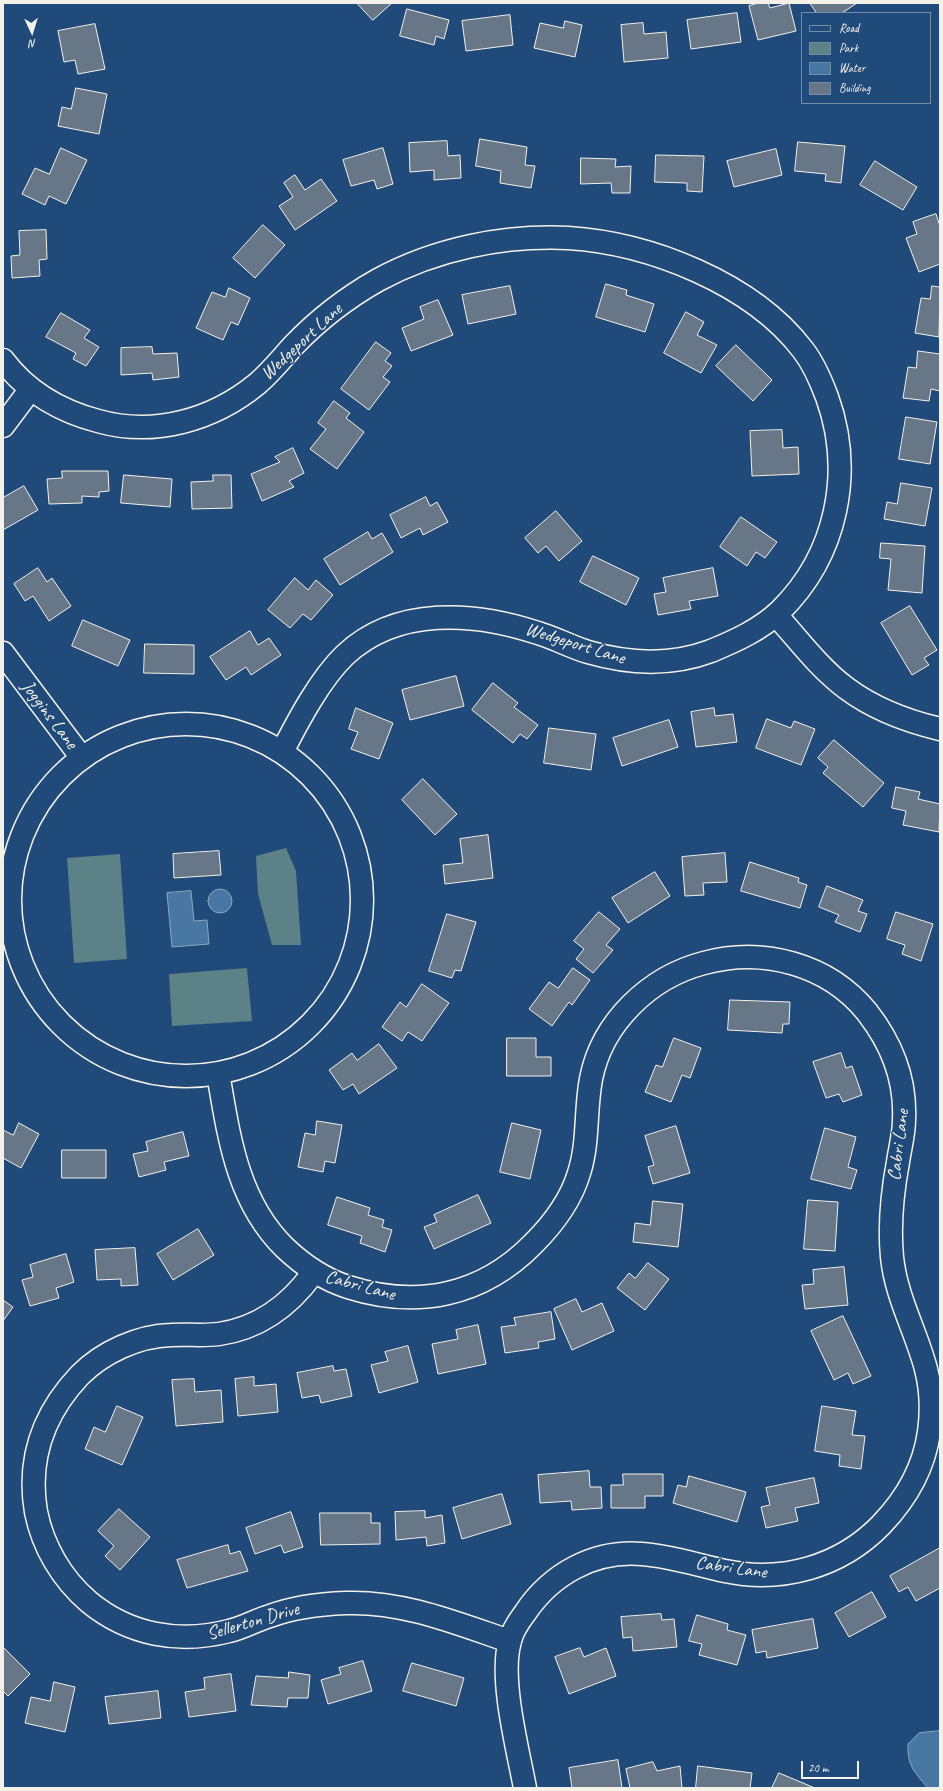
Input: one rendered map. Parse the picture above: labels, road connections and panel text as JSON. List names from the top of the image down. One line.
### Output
{"streets":{"street":["Wedgeport Lane","Joggins Lane","Cabri Lane","Sellerton Drive"]},"crossings":[["Cabri Lane","Sellerton Drive"]],"legend":["Road","Park","Water","Building"],"scale_bar":"20 m","north":"bottom"}
